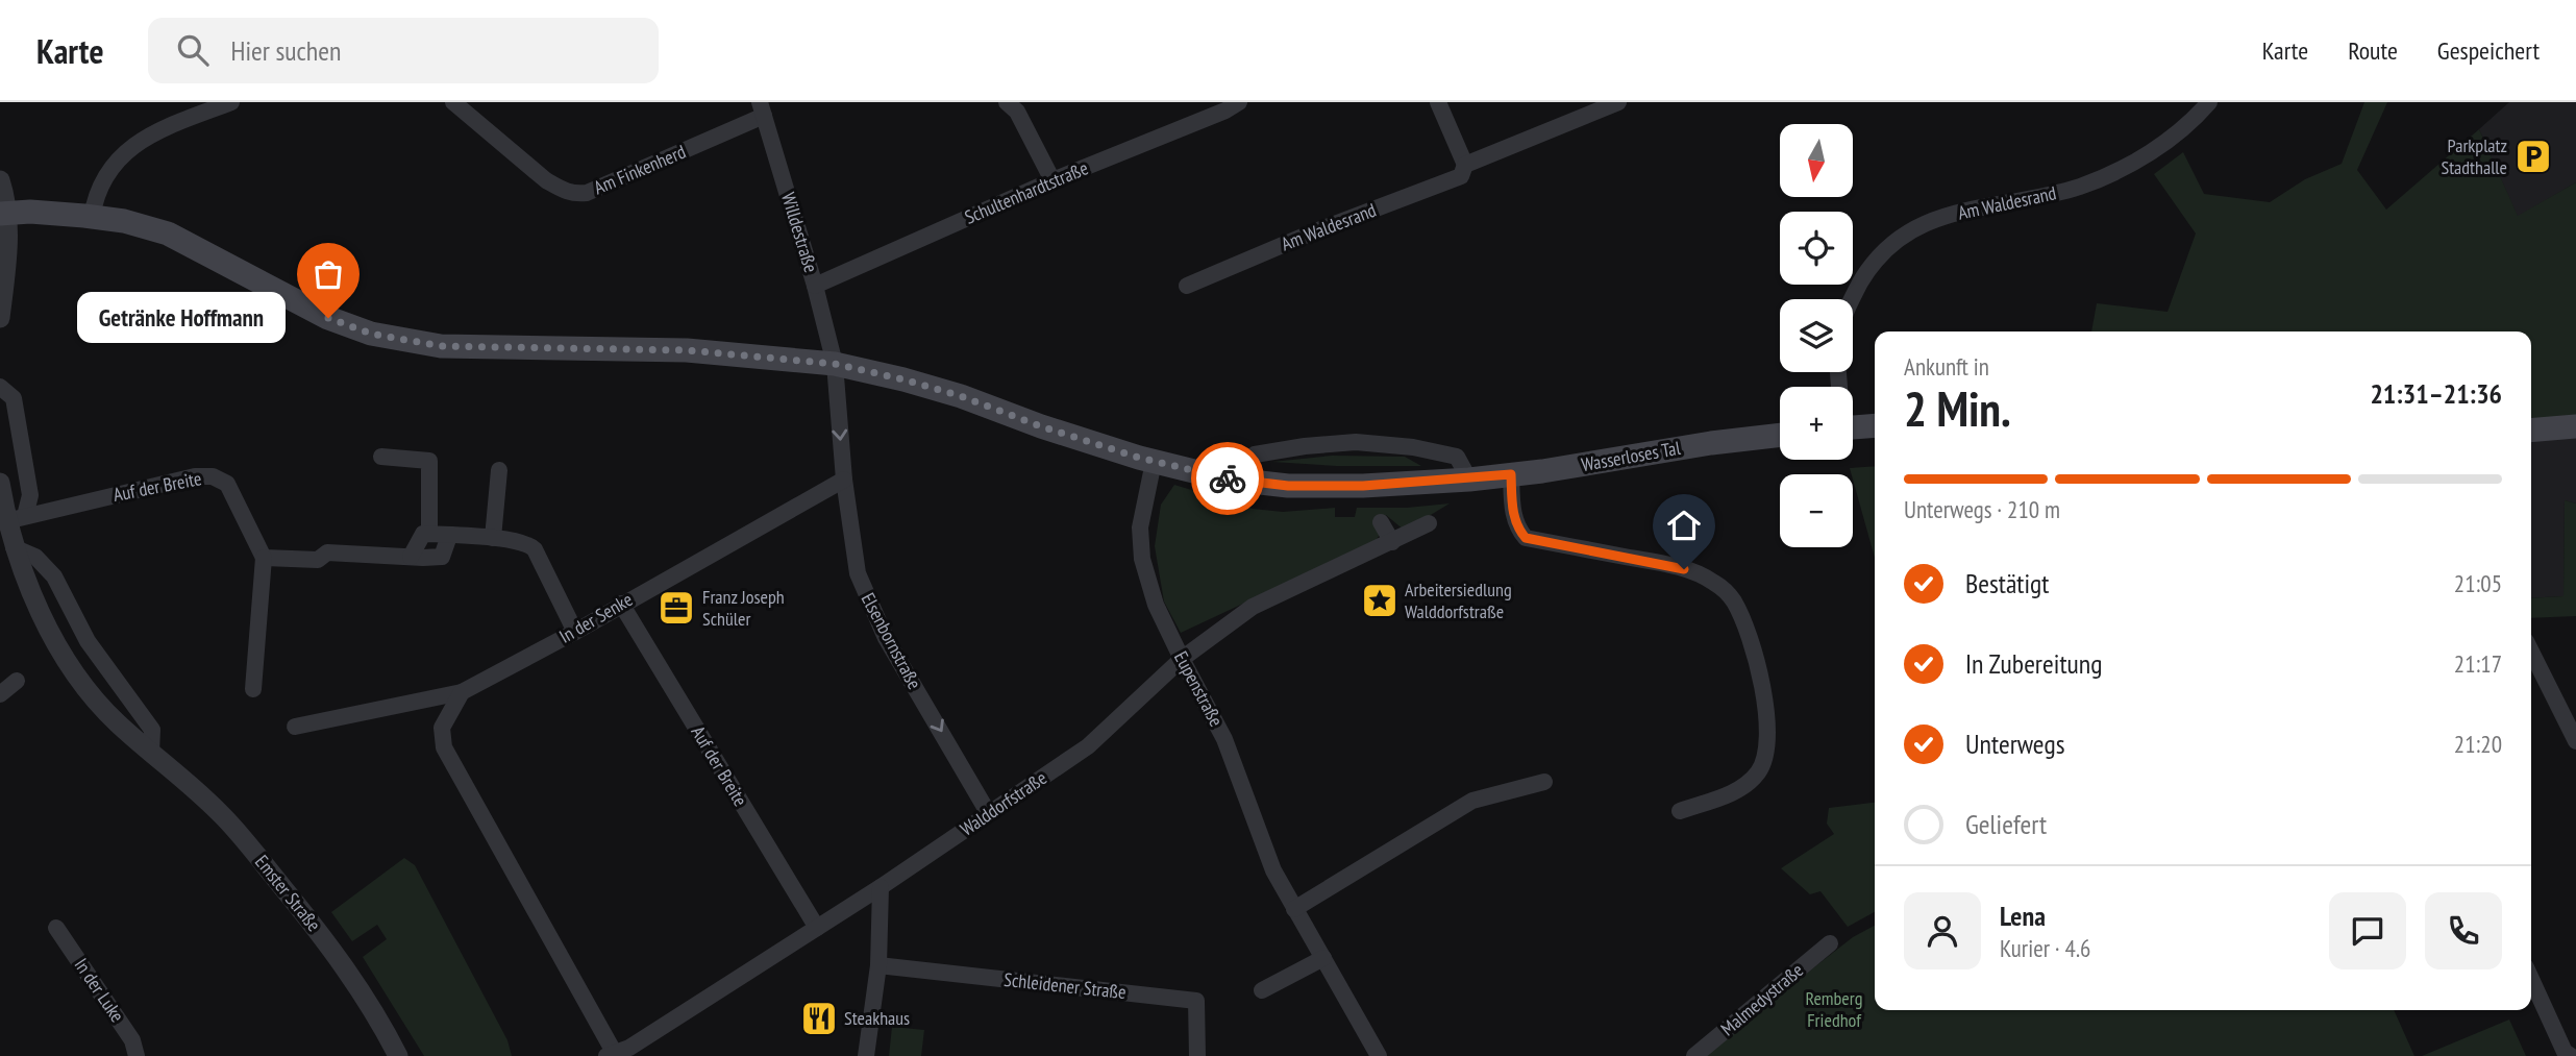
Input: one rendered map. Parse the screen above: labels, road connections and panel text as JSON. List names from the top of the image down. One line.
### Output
{"streets":{"main road":["Wasserloses Tal"],"street":["Am Finkenherd","Schultenhardtstraße","Am Waldesrand","Willdestraße","Auf der Breite","In der Senke","Elsenbornstraße","Eupenstraße","Walddorfstraße","Emster Straße","Schleidener Straße","In der Luke","Malmedystraße"]},"crossings":[["Am Finkenherd","Willdestraße"],["Schultenhardtstraße","Willdestraße"],["Willdestraße","Wasserloses Tal"],["Willdestraße","Elsenbornstraße"],["Wasserloses Tal","Elsenbornstraße"],["Wasserloses Tal","Eupenstraße"],["Auf der Breite","In der Senke"],["Auf der Breite","Walddorfstraße"],["Auf der Breite","Emster Straße"],["In der Senke","Elsenbornstraße"],["Elsenbornstraße","Walddorfstraße"],["Eupenstraße","Walddorfstraße"]],"one_way":["Elsenbornstraße"],"parks":["Remberg Friedhof"],"places":{"parking":["Parkplatz Stadthalle"],"other":["Getränke Hoffmann"],"place":["Arbeitersiedlung Walddorfstraße"],"office":["Franz Joseph Schüler"],"restaurant":["Steakhaus"]},"north":"bottom","page":{"header":"Karte","search":"Hier suchen","nav":["Karte","Route","Gespeichert"],"map_buttons":["+","−"],"bubble":"Getränke Hoffmann","heading":["2 Min.","Ankunft in","21:31–21:36"],"panel":["Lena","Kurier · 4.6"],"bar":"Unterwegs · 210 m","list":[["Bestätigt","21:05"],["In Zubereitung","21:17"],["Unterwegs","21:20"],"Geliefert"]}}
